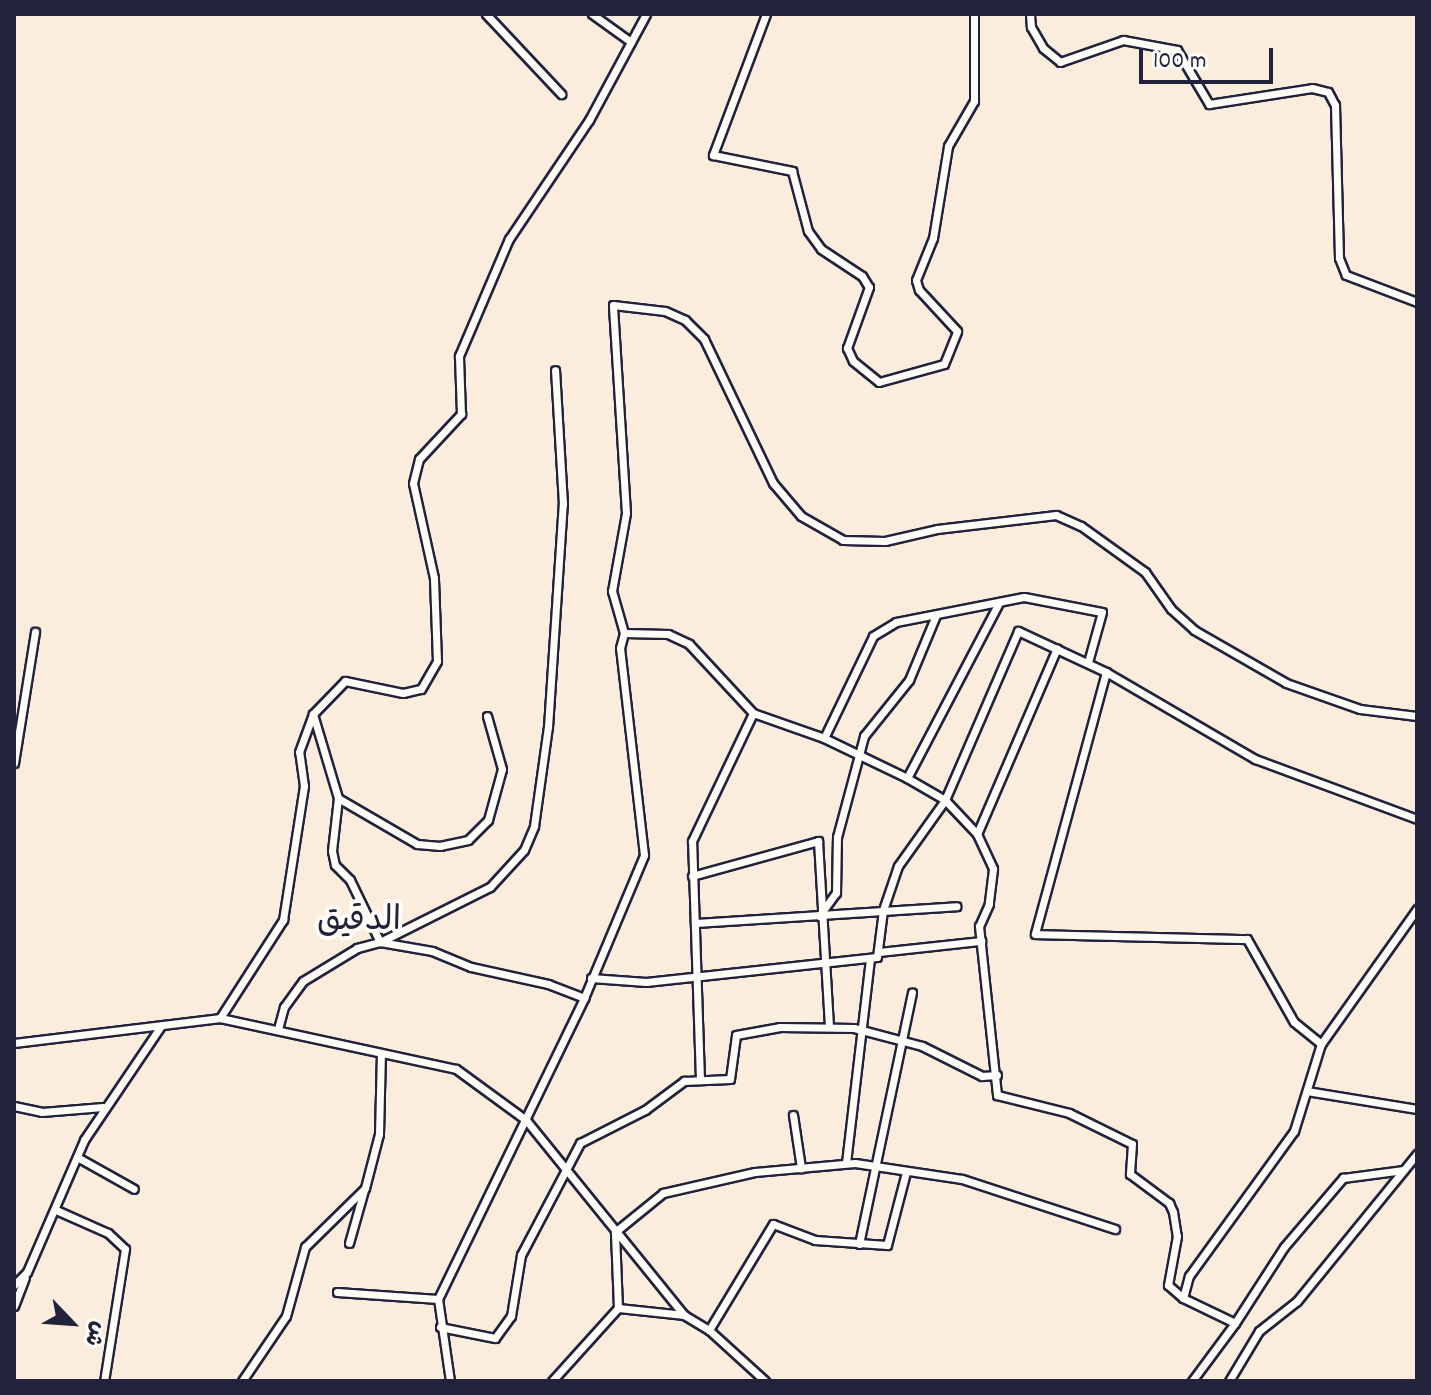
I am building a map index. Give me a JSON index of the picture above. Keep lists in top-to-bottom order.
{
  "districts": ["الدقيق"],
  "scale_bar": "100 m",
  "north": "bottom right"
}
